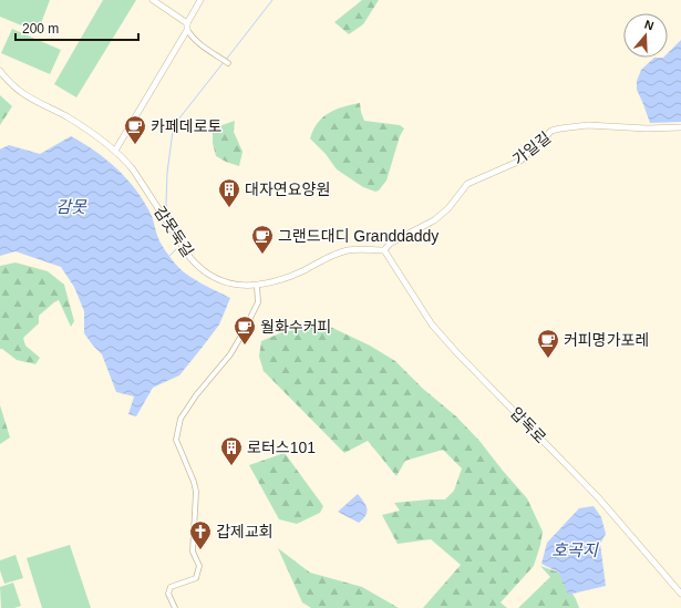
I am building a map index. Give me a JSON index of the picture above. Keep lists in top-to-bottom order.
{
  "streets": {
    "street": ["가일길", "감못둑길", "압독로"]
  },
  "crossings": [
    ["가일길", "감못둑길"],
    ["가일길", "압독로"],
    ["감못둑길", "압독로"]
  ],
  "water": ["감못", "호곡지"],
  "places": {
    "cafe": [
      "카페데로토",
      "그랜드대디 Granddaddy",
      "월화수커피",
      "커피명가포레"
    ],
    "building": ["대자연요양원", "로터스101"],
    "church": ["갑제교회"]
  },
  "scale_bar": "200 m",
  "north": "top"
}
